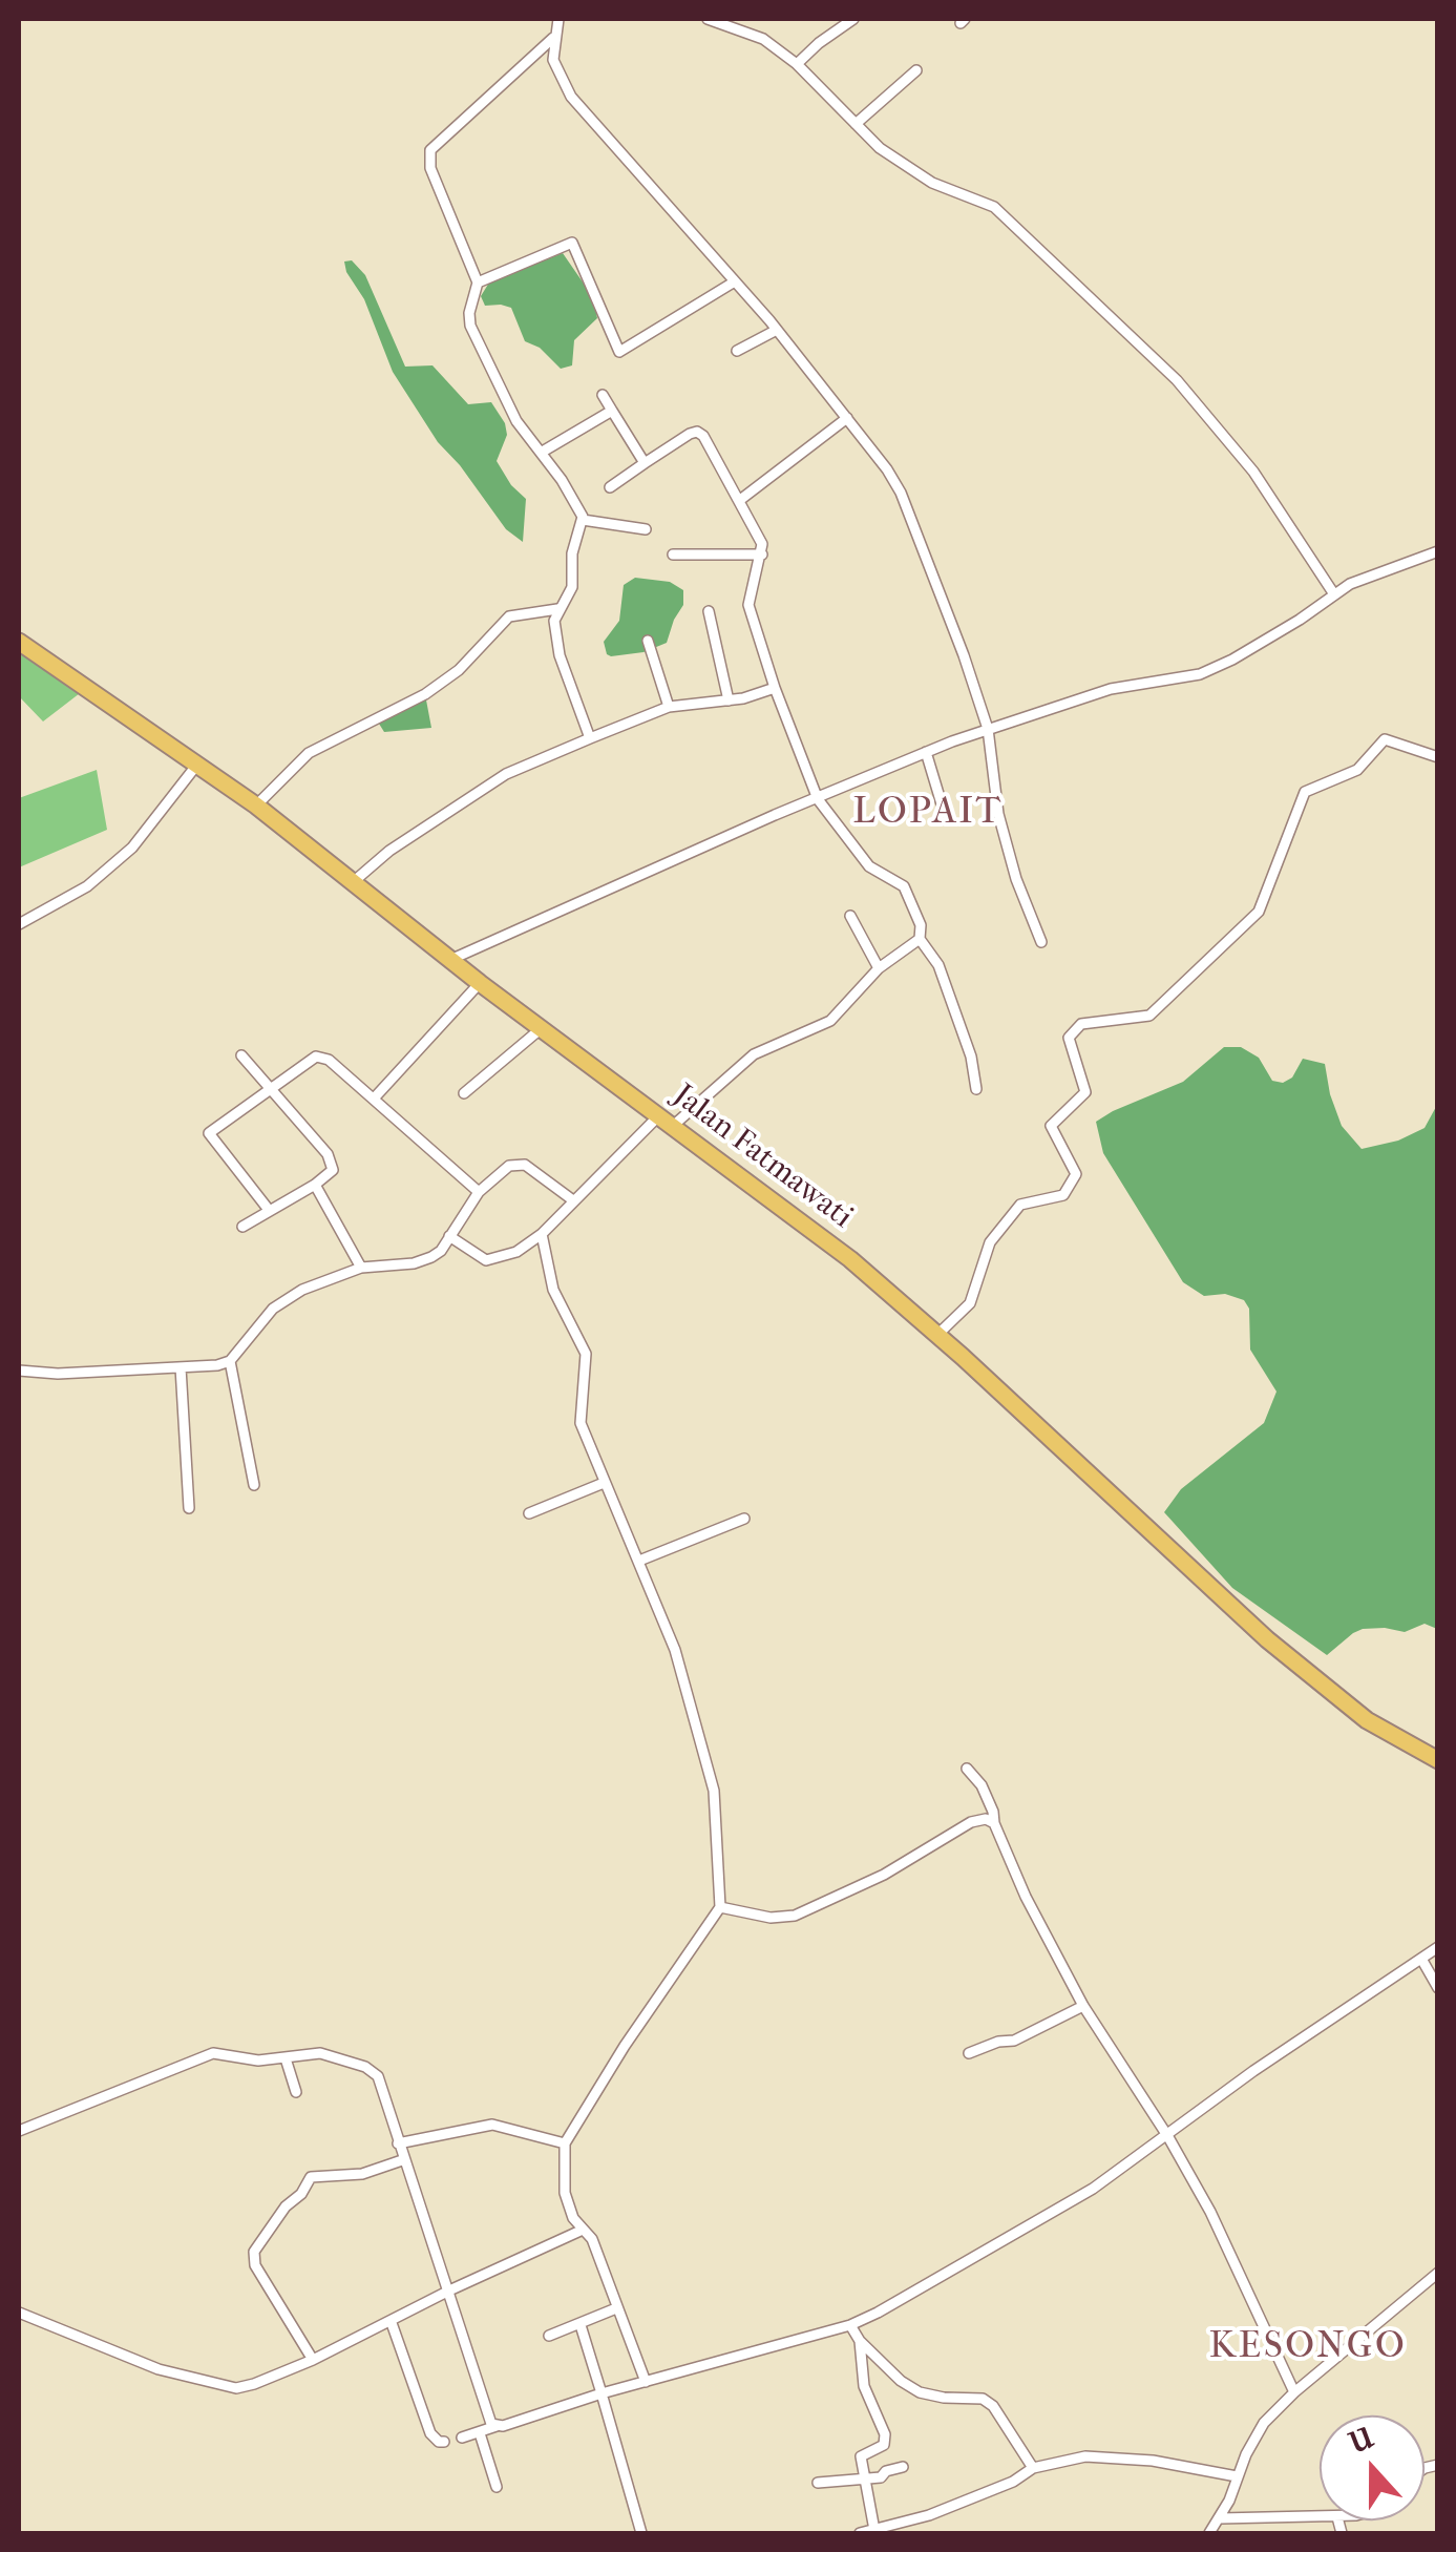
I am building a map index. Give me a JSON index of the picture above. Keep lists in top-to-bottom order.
{
  "streets": {
    "highway": ["Jalan Fatmawati"]
  },
  "districts": ["LOPAIT", "KESONGO"],
  "north": "top"
}
